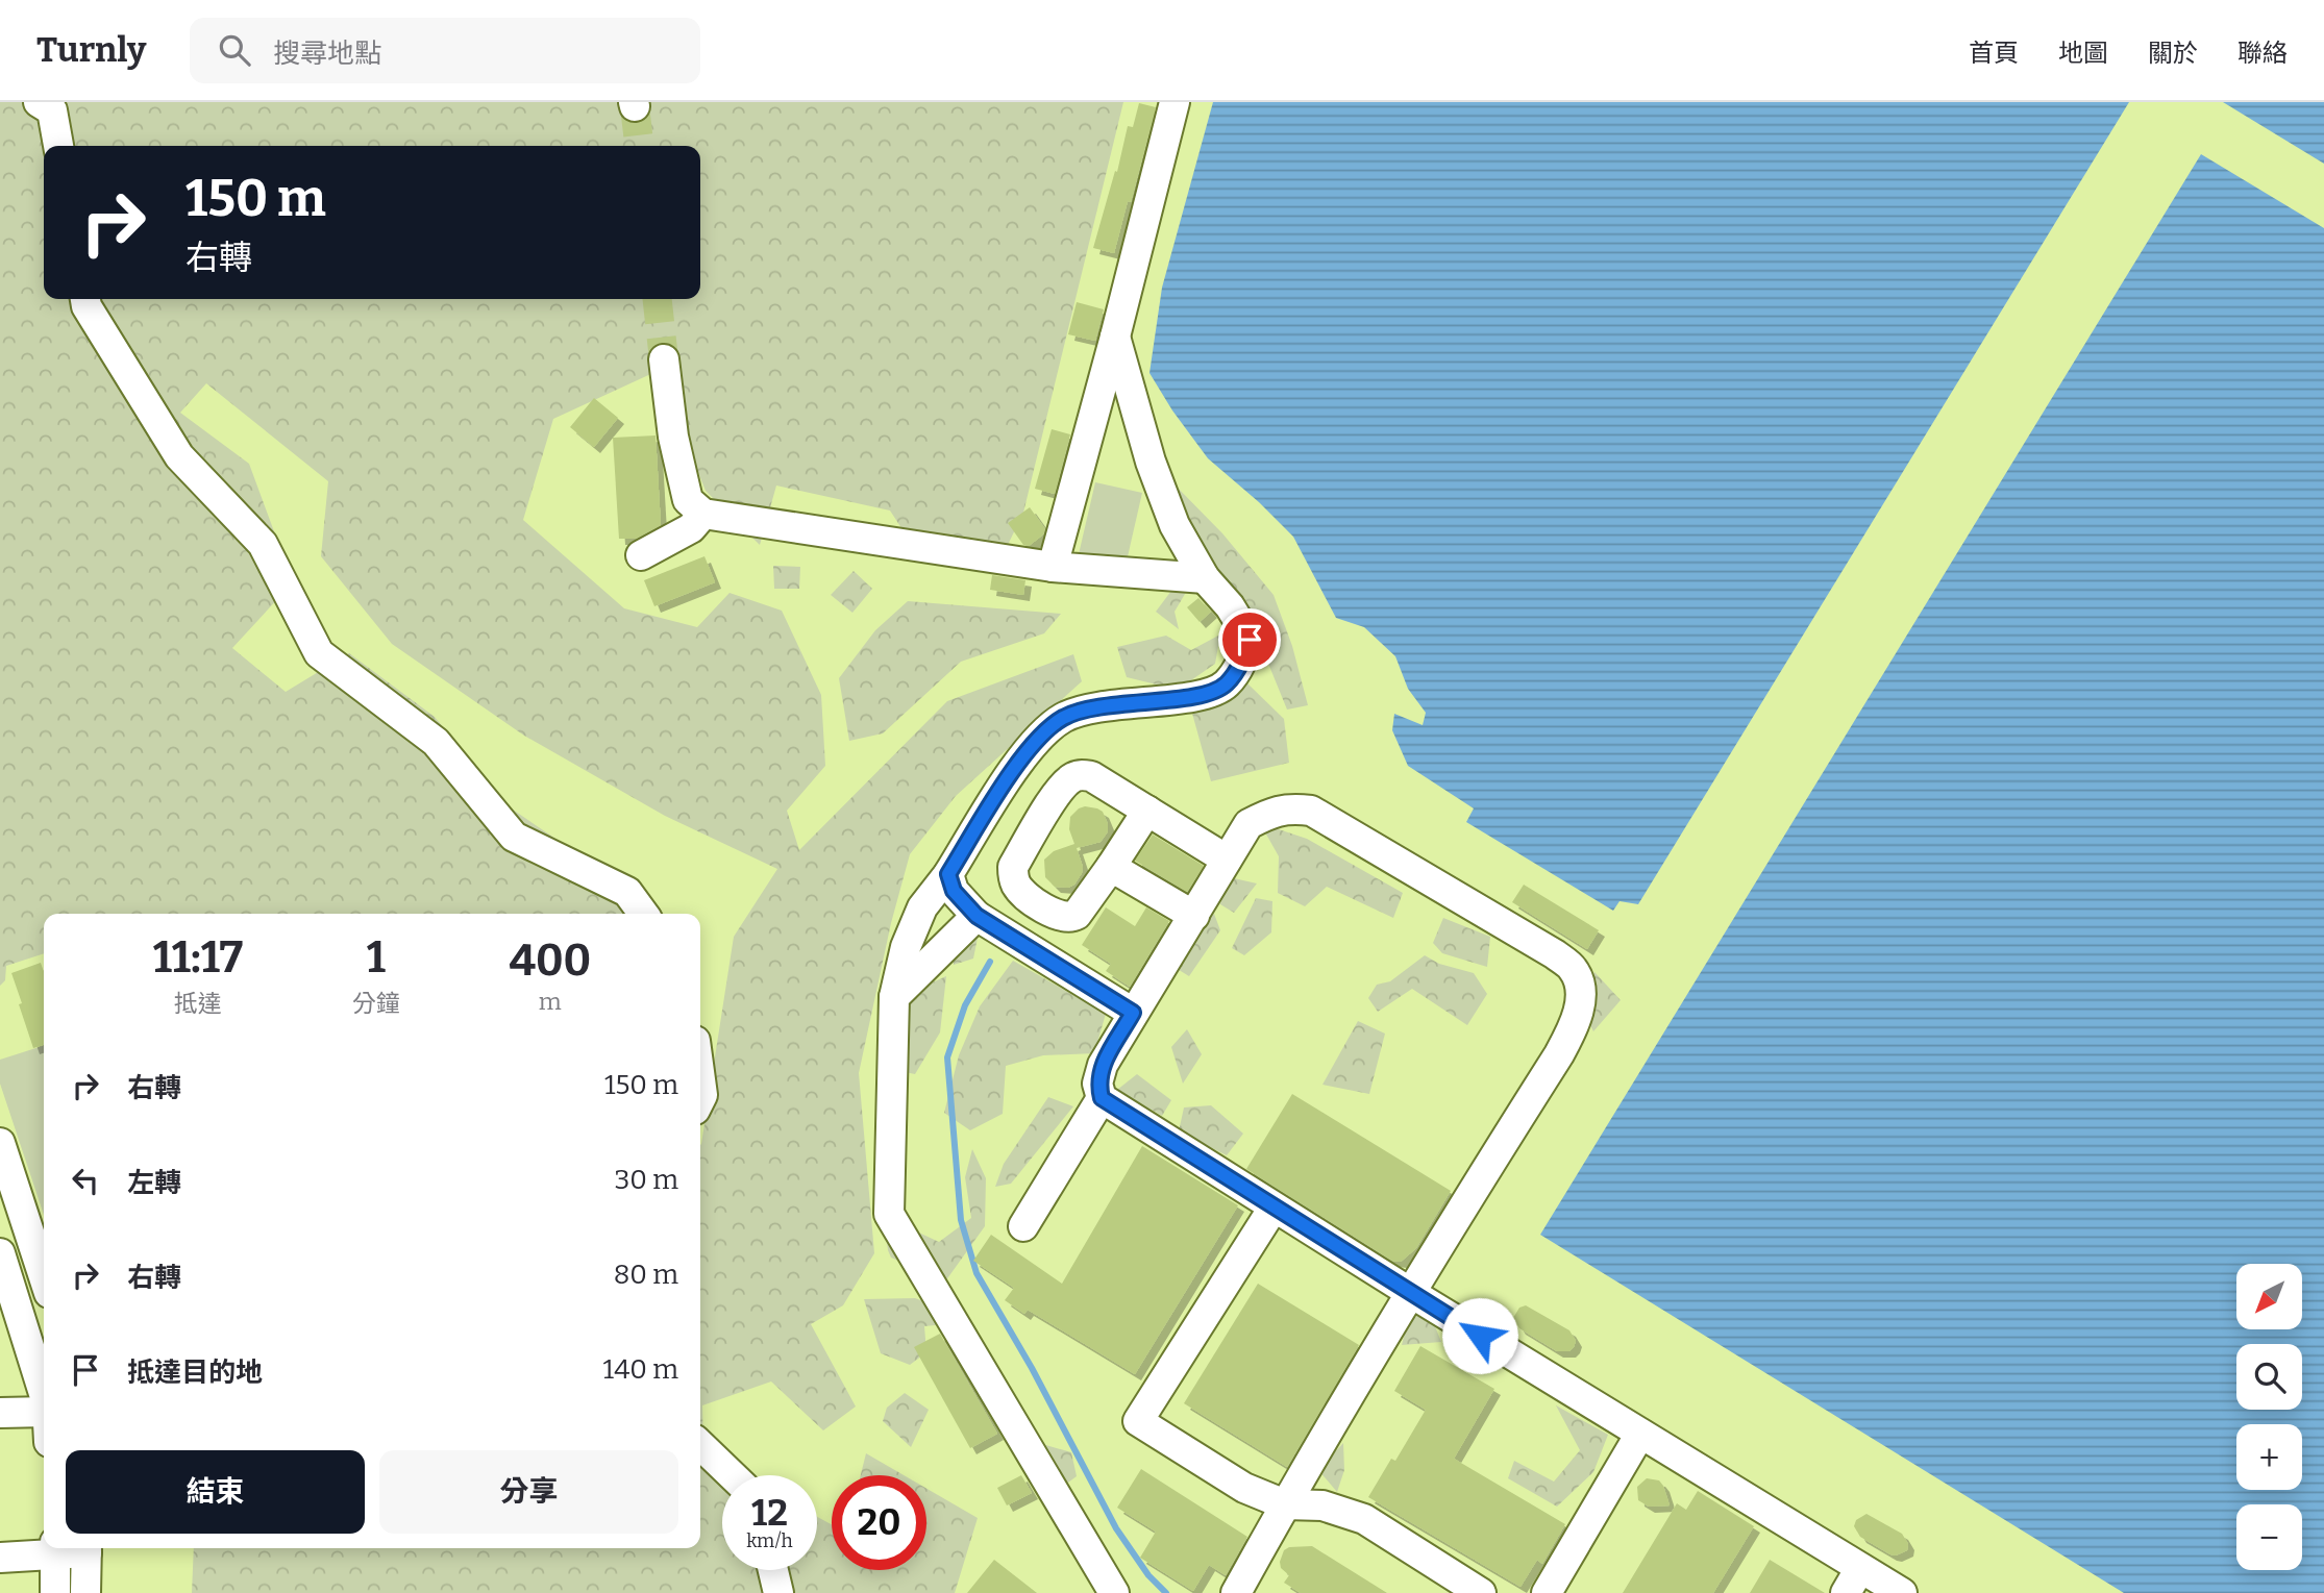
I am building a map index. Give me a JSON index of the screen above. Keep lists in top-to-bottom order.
{
  "north": "bottom left",
  "page": {
    "header": "Turnly",
    "search": "搜尋地點",
    "nav": [
      "首頁",
      "地圖",
      "關於",
      "聯絡"
    ],
    "turn": ["150 m", "右轉"],
    "eta": [
      "11:17",
      "抵達",
      "1",
      "分鐘",
      "400",
      "m"
    ],
    "list": [
      {
        "name": "右轉",
        "value": "150 m"
      },
      {
        "name": "左轉",
        "value": "30 m"
      },
      {
        "name": "右轉",
        "value": "80 m"
      },
      {
        "name": "抵達目的地",
        "value": "140 m"
      }
    ],
    "map_buttons": ["+", "−"],
    "buttons": ["結束", "分享"],
    "speed": "12 km/h",
    "limit": "20"
  }
}
